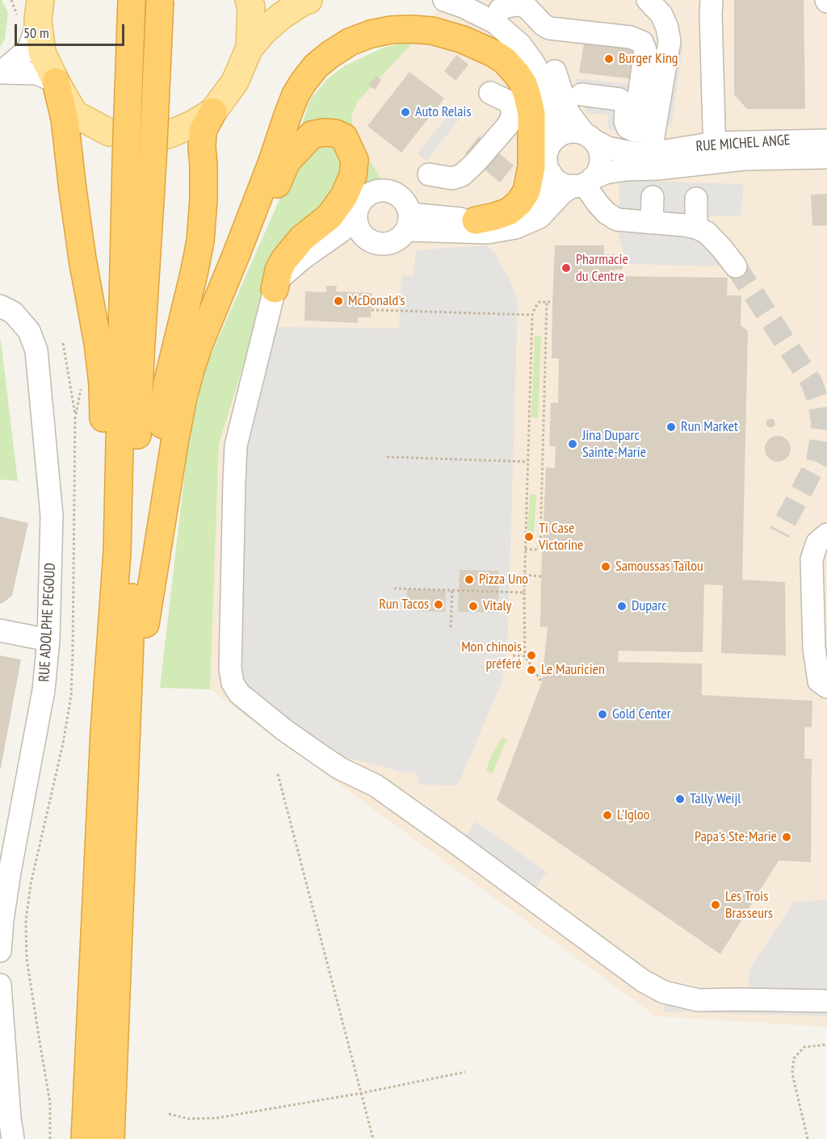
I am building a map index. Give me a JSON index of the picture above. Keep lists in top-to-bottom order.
{
  "streets": {
    "street": ["RUE MICHEL ANGE", "RUE ADOLPHE PEGOUD"]
  },
  "places": [
    "Burger King",
    "Auto Relais",
    "Pharmacie du Centre",
    "McDonald's",
    "Run Market",
    "Jina Duparc Sainte-Marie",
    "Ti Case Victorine",
    "Samoussas Taïlou",
    "Pizza Uno",
    "Run Tacos",
    "Vitaly",
    "Duparc",
    "Mon chinois préféré",
    "Le Mauricien",
    "Gold Center",
    "Tally Weijl",
    "L'Igloo",
    "Papa's Ste-Marie",
    "Les Trois Brasseurs"
  ],
  "scale_bar": "50 m"
}
